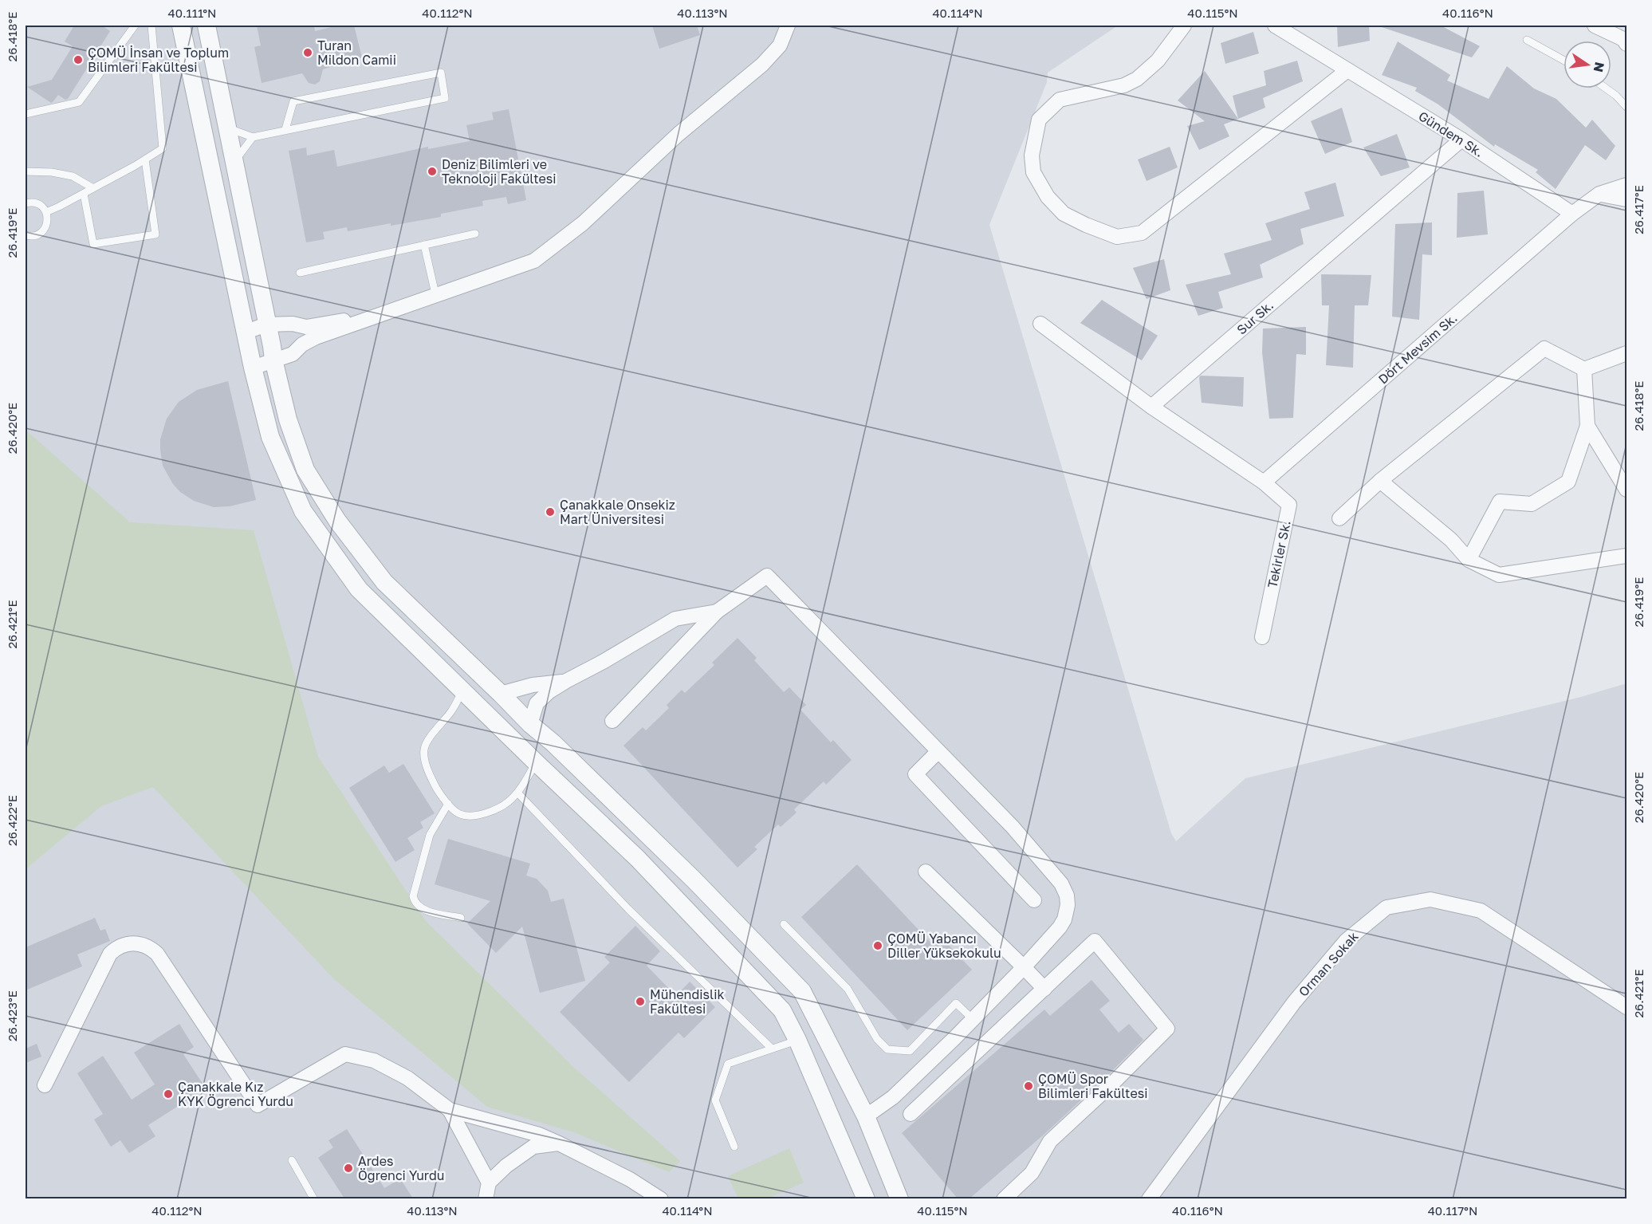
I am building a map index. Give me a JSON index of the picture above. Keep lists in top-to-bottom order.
{
  "streets": {
    "street": [
      "Gündem Sk.",
      "Sur Sk.",
      "Dört Mevsim Sk.",
      "Tekirler Sk.",
      "Orman Sokak"
    ]
  },
  "crossings": [
    ["Gündem Sk.", "Sur Sk."],
    ["Gündem Sk.", "Dört Mevsim Sk."],
    ["Dört Mevsim Sk.", "Tekirler Sk."]
  ],
  "places": [
    "Turan Mildon Camii",
    "ÇOMÜ İnsan ve Toplum Bilimleri Fakültesi",
    "Deniz Bilimleri ve Teknoloji Fakültesi",
    "Çanakkale Onsekiz Mart Üniversitesi",
    "ÇOMÜ Yabancı Diller Yüksekokulu",
    "Mühendislik Fakültesi",
    "ÇOMÜ Spor Bilimleri Fakültesi",
    "Çanakkale Kız KYK Öğrenci Yurdu",
    "Ardes Öğrenci Yurdu"
  ],
  "north": "right",
  "coordinates": [
    "40.111°N",
    "40.112°N",
    "40.113°N",
    "40.114°N",
    "40.115°N",
    "40.116°N",
    "26.418°E",
    "26.417°E",
    "26.419°E",
    "26.420°E",
    "26.421°E",
    "26.422°E",
    "26.423°E",
    "40.117°N"
  ]
}
